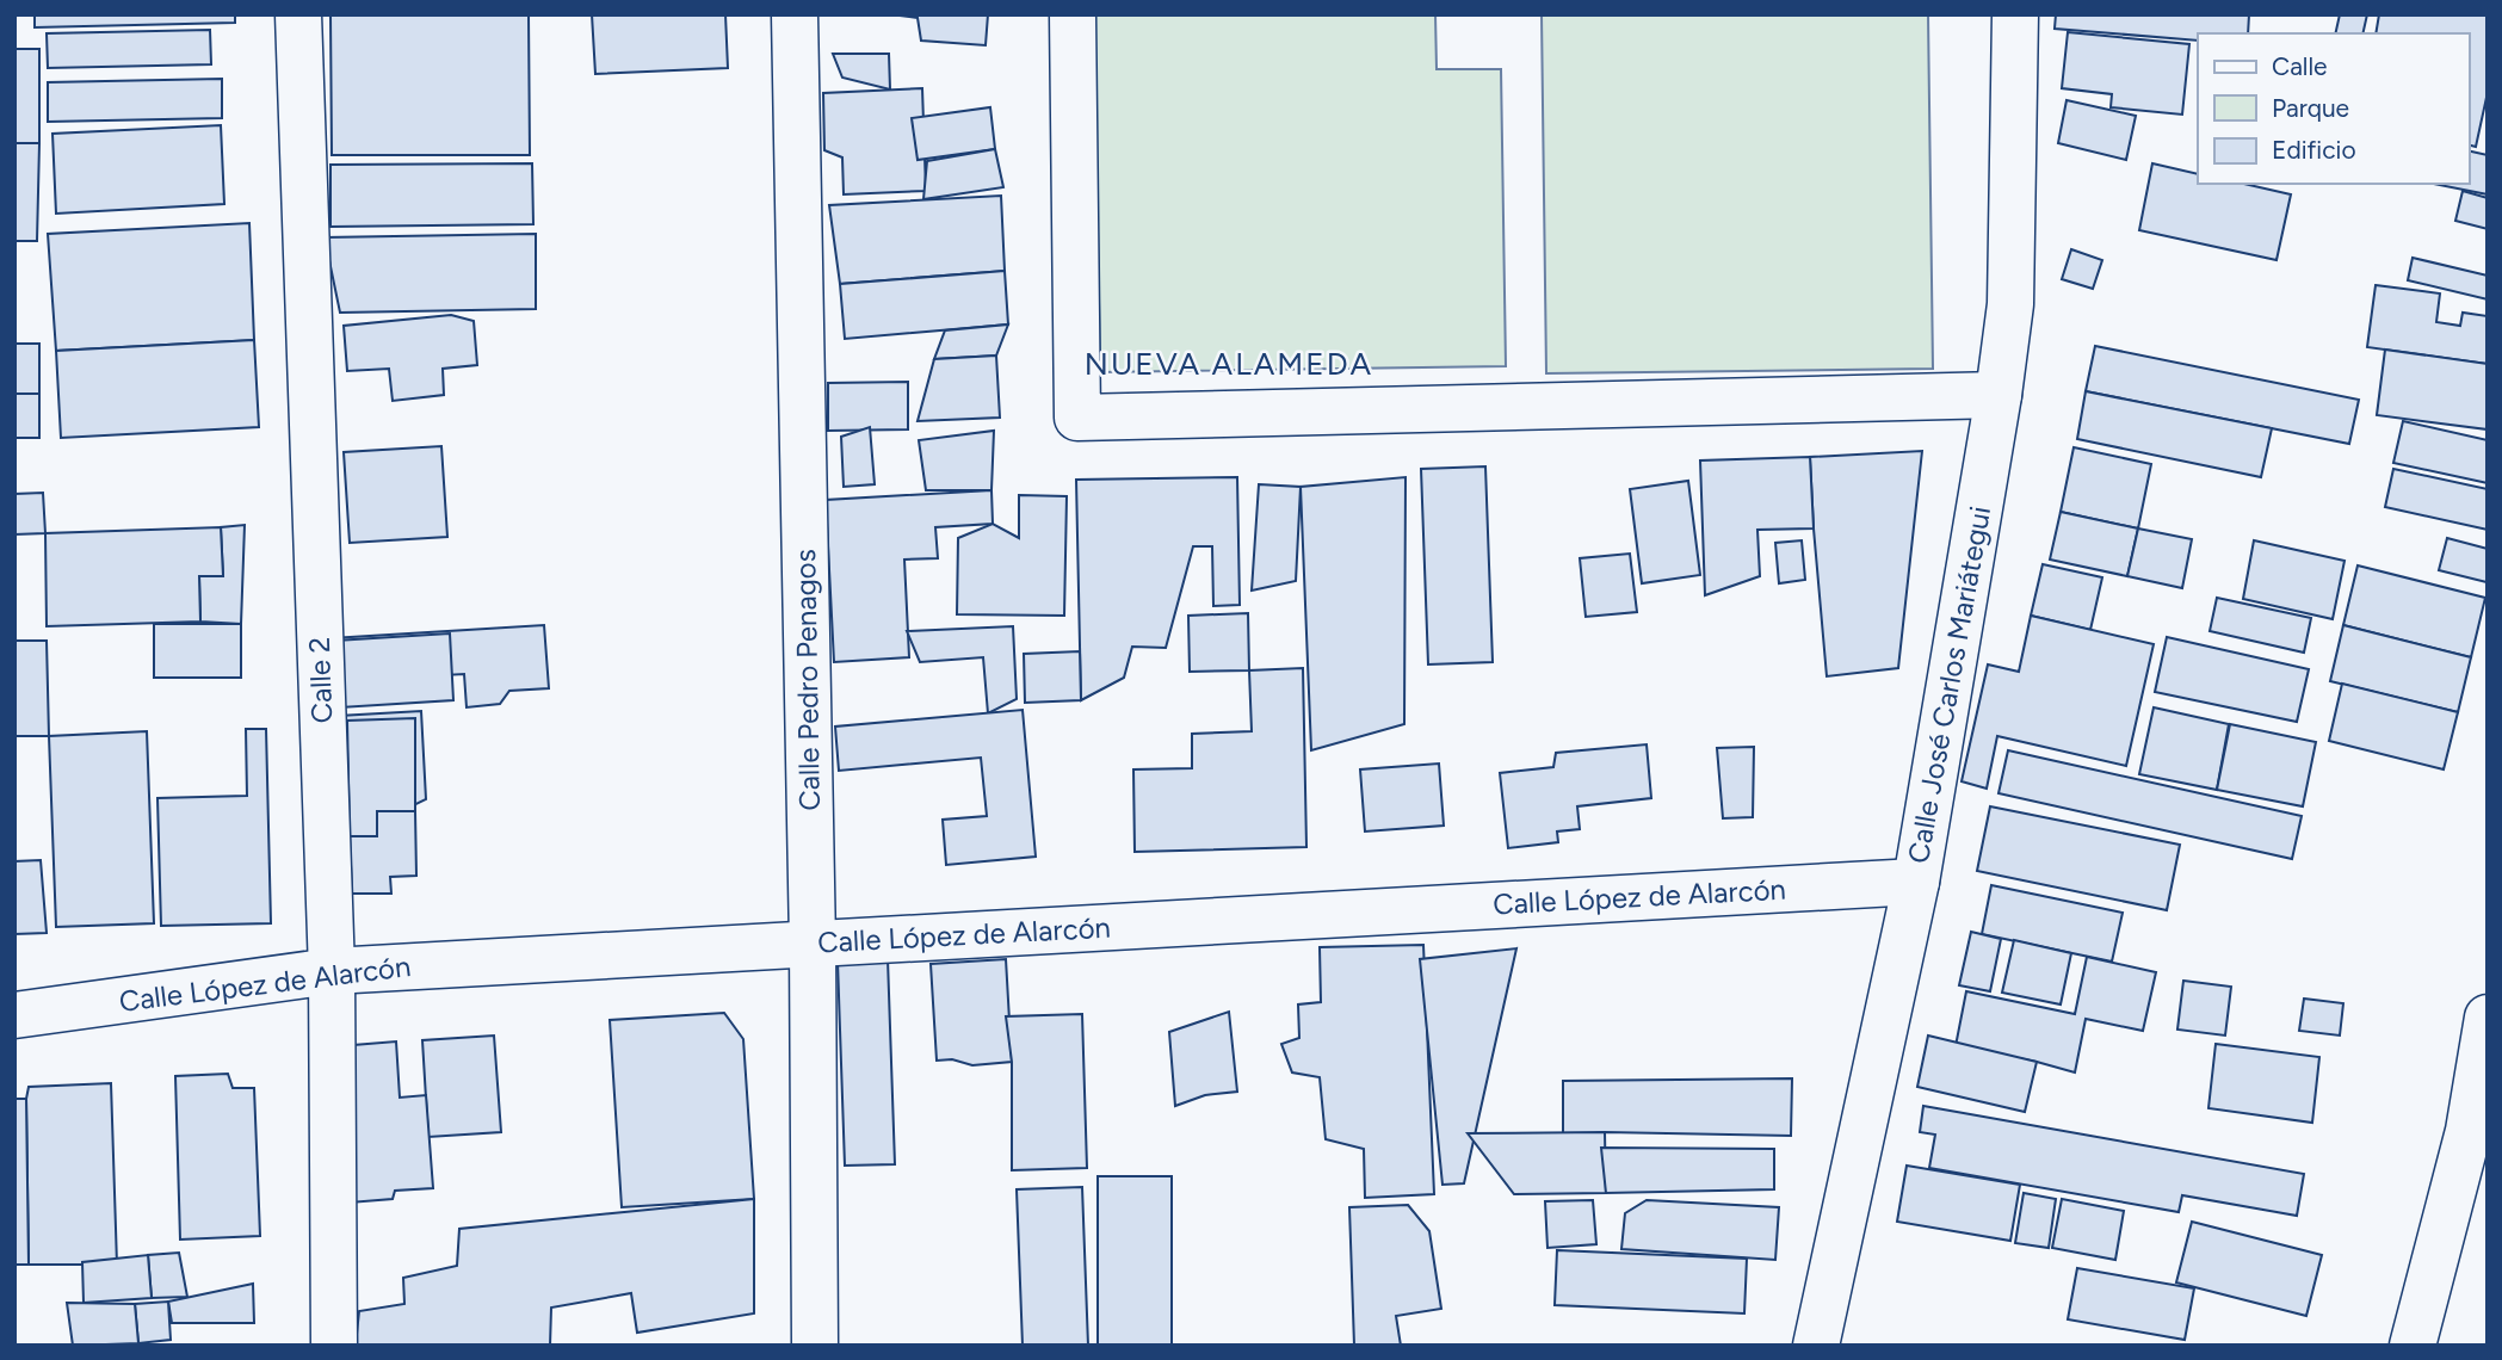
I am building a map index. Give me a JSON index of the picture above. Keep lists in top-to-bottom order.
{
  "streets": {
    "street": [
      "Calle 2",
      "Calle Pedro Penagos",
      "Calle José Carlos Mariátegui",
      "Calle López de Alarcón"
    ]
  },
  "crossings": [
    ["Calle 2", "Calle López de Alarcón"],
    ["Calle Pedro Penagos", "Calle López de Alarcón"],
    ["Calle José Carlos Mariátegui", "Calle López de Alarcón"]
  ],
  "districts": ["NUEVA ALAMEDA"],
  "legend": ["Calle", "Parque", "Edificio"]
}
